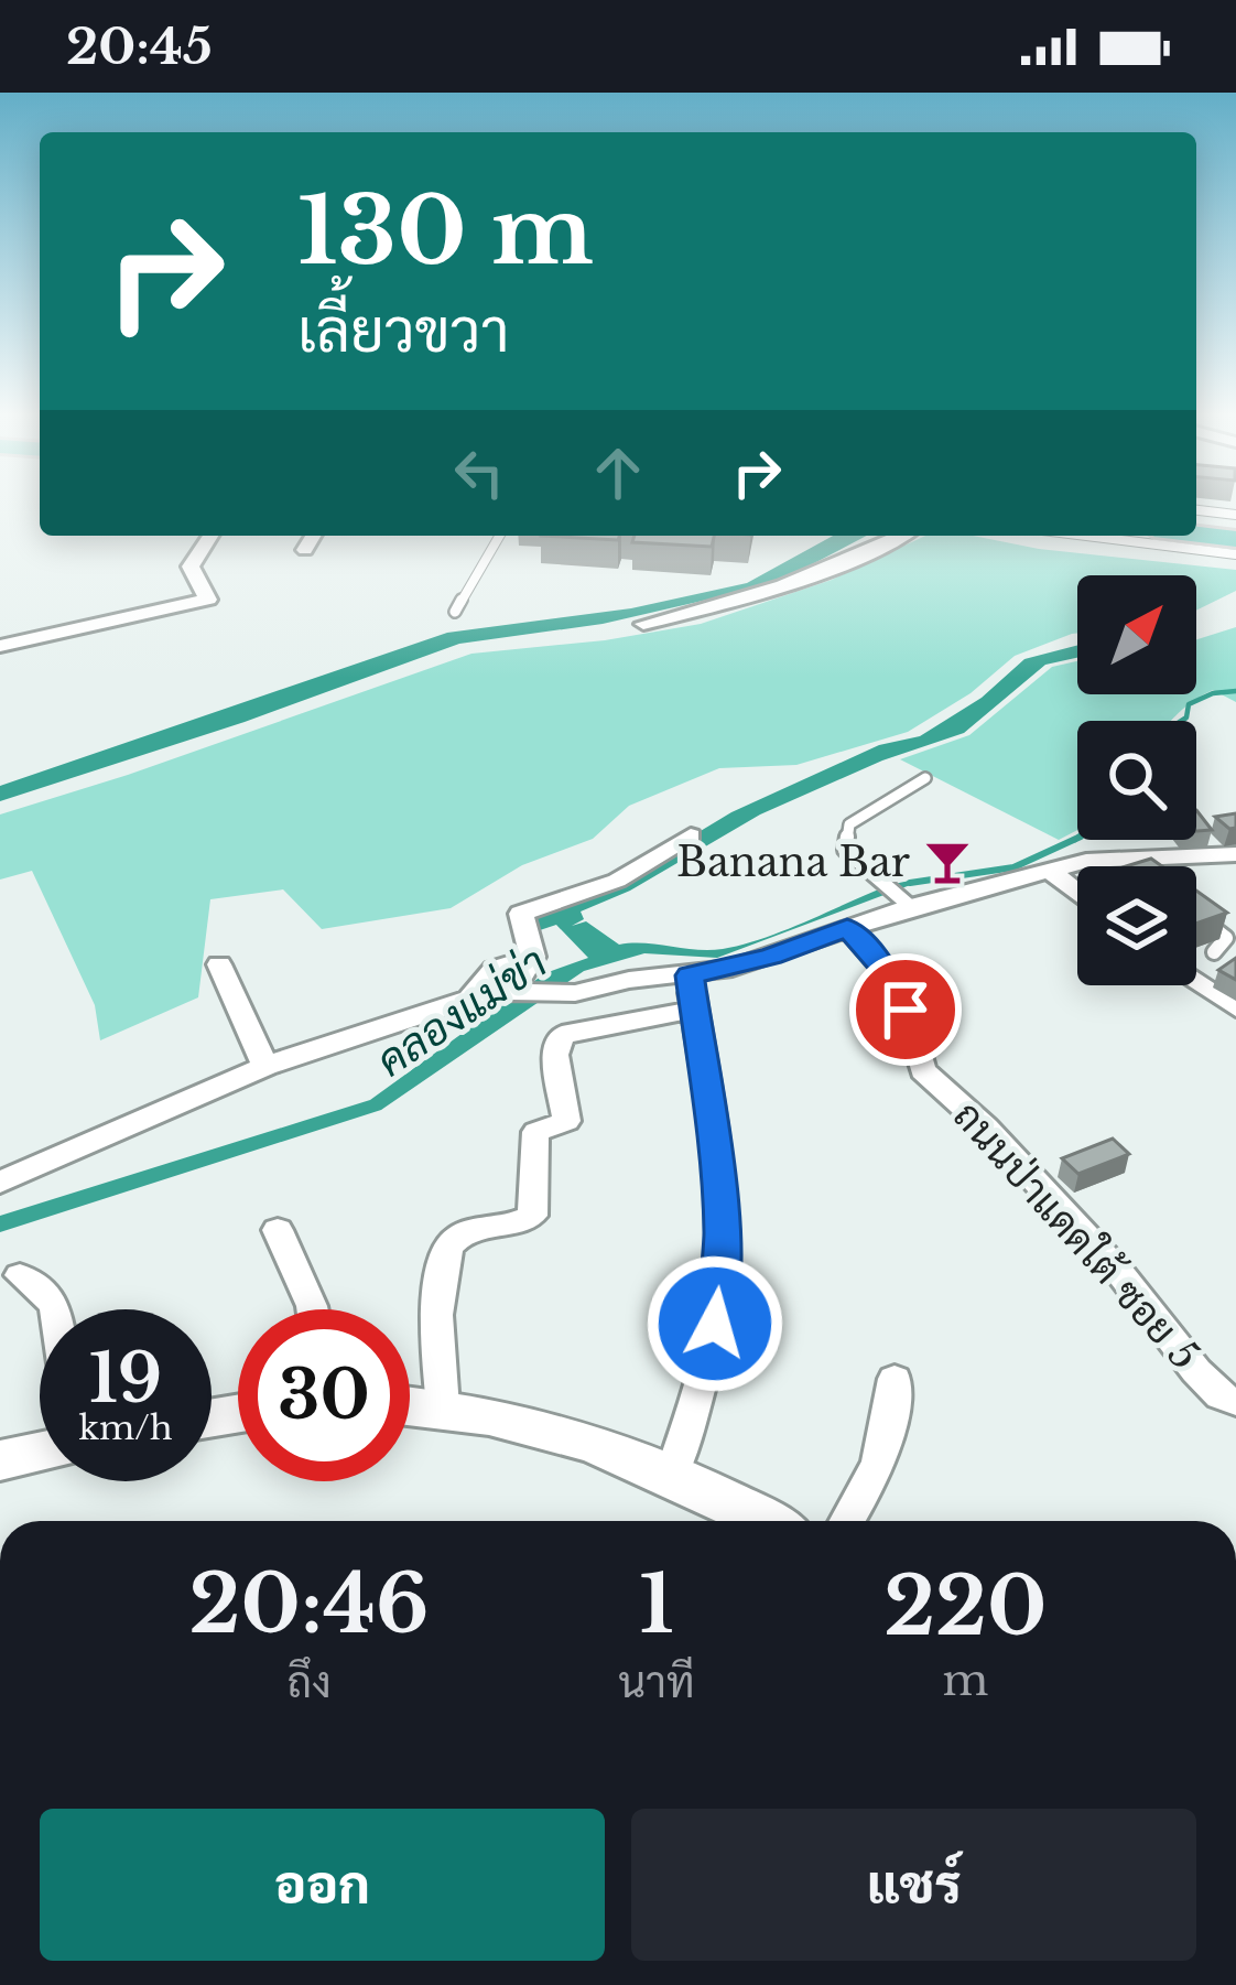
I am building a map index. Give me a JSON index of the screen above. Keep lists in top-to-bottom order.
{
  "streets": {
    "street": ["ถนนป่าแดดใต้ ซอย 5"]
  },
  "water": ["คลองแม่ข่า"],
  "places": {
    "bar": ["Banana Bar"]
  },
  "north": "top right",
  "page": {
    "status": "20:45",
    "turn": ["130 m", "เลี้ยวขวา"],
    "speed": "19 km/h",
    "limit": "30",
    "eta": [
      "20:46",
      "ถึง",
      "1",
      "นาที",
      "220",
      "m"
    ],
    "buttons": ["ออก", "แชร์"]
  }
}
